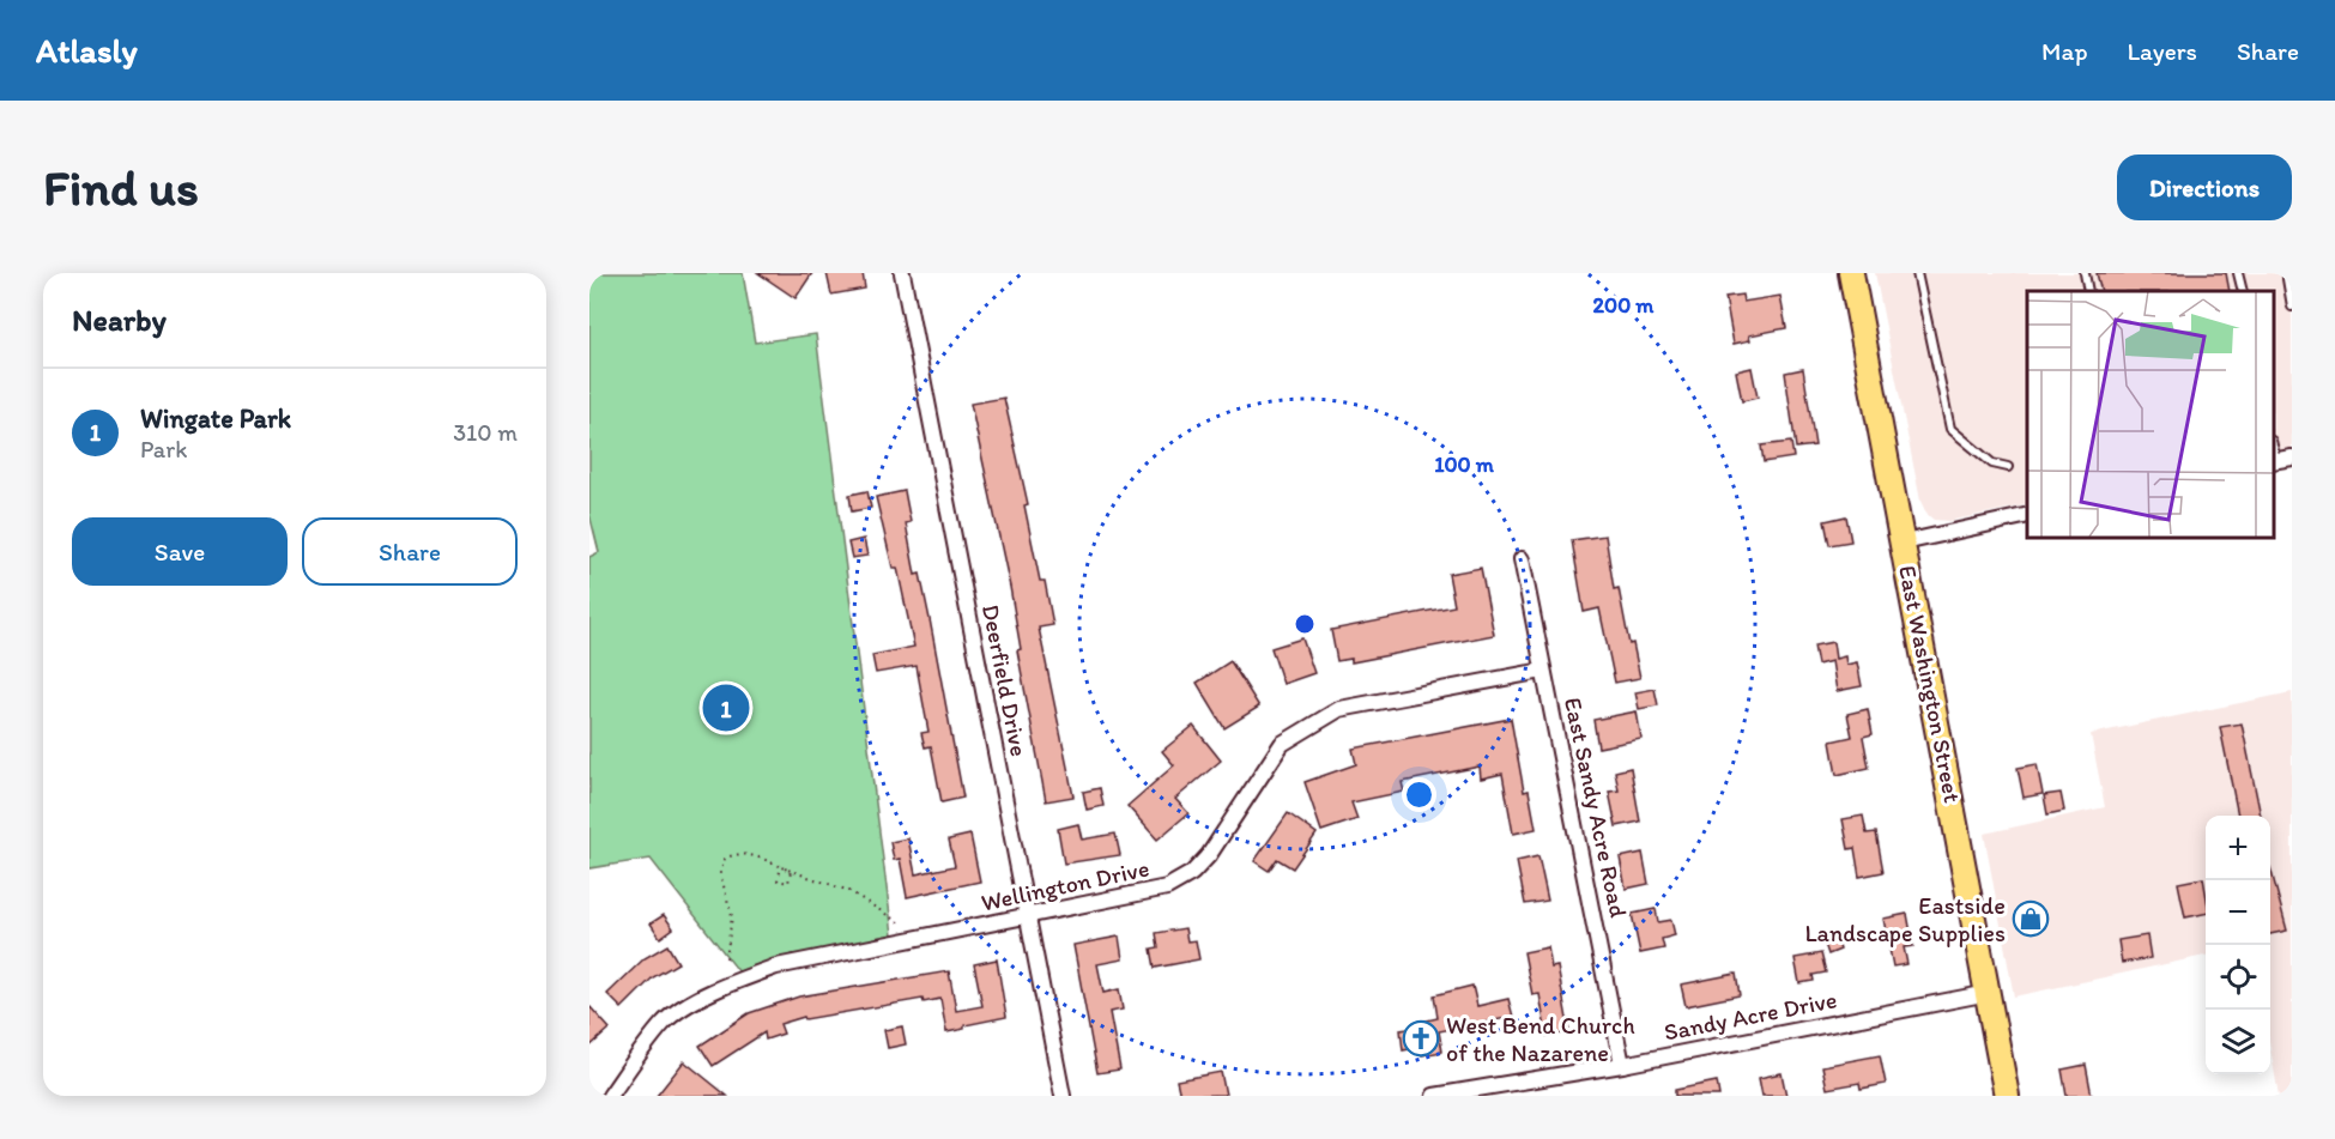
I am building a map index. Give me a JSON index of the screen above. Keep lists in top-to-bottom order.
{
  "streets": {
    "main road": ["East Washington Street"],
    "street": [
      "Deerfield Drive",
      "East Sandy Acre Road",
      "Wellington Drive",
      "Sandy Acre Drive"
    ]
  },
  "crossings": [
    ["Deerfield Drive", "Wellington Drive"],
    ["East Washington Street", "Sandy Acre Drive"],
    ["East Sandy Acre Road", "Wellington Drive"],
    ["East Sandy Acre Road", "Sandy Acre Drive"]
  ],
  "places": {
    "shop": ["Eastside Landscape Supplies"],
    "church": ["West Bend Church of the Nazarene"]
  },
  "page": {
    "header": "Atlasly",
    "nav": ["Map", "Layers", "Share"],
    "buttons": [
      "Directions",
      ["Save", "Share"]
    ],
    "title": "Find us",
    "heading": "Nearby",
    "list": [
      {
        "mark": "1",
        "name": "Wingate Park",
        "note": "Park",
        "value": "310 m"
      }
    ],
    "pins": "1",
    "map_buttons": ["+", "−"]
  },
  "rings": ["200 m", "100 m"]
}
